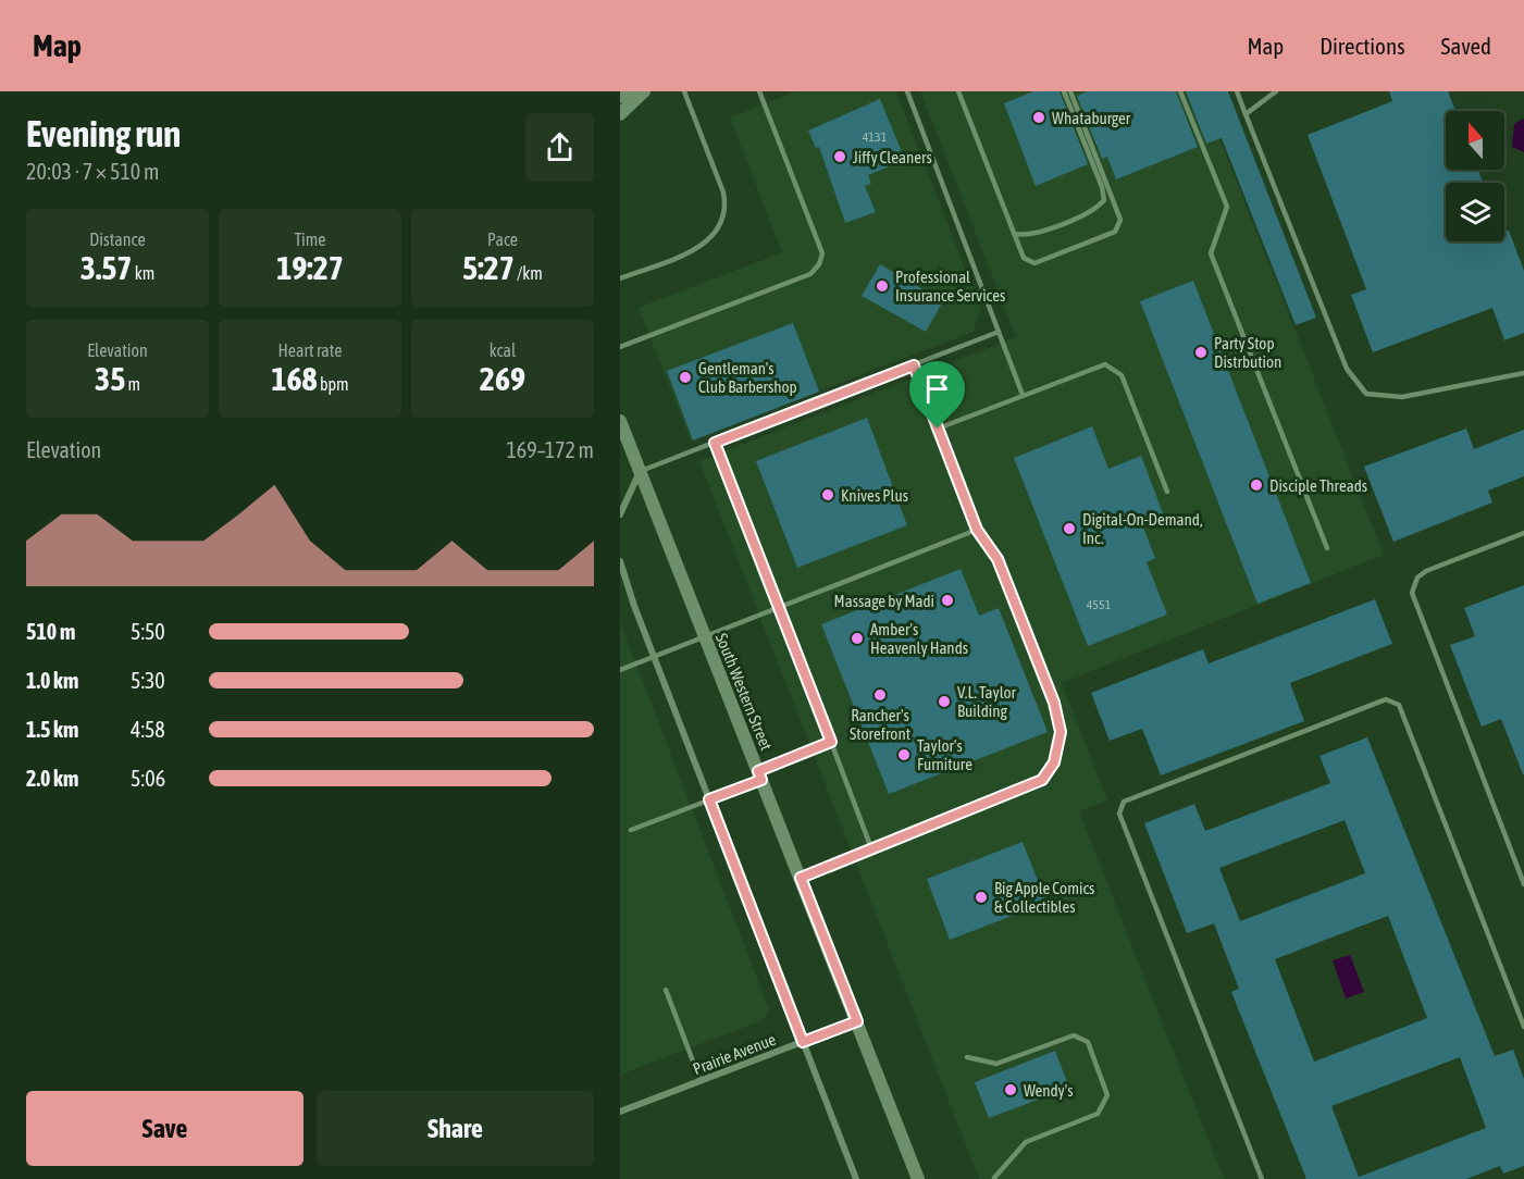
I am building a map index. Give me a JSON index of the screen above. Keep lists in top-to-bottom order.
{
  "streets": {
    "main road": ["South Western Street"],
    "street": ["Prairie Avenue"]
  },
  "crossings": [
    ["South Western Street", "Prairie Avenue"]
  ],
  "places": [
    "Whataburger",
    "Jiffy Cleaners",
    "Professional Insurance Services",
    "Party Stop Distrbution",
    "Gentleman's Club Barbershop",
    "Disciple Threads",
    "Knives Plus",
    "Digital-On-Demand, Inc.",
    "Massage by Madi",
    "Amber's Heavenly Hands",
    "Rancher's Storefront",
    "V.L. Taylor Building",
    "Taylor's Furniture",
    "Big Apple Comics & Collectibles",
    "Wendy's"
  ],
  "house_numbers": ["4131", "4551"],
  "north": "top",
  "page": {
    "header": "Map",
    "nav": ["Map", "Directions", "Saved"],
    "heading": ["Evening run", "20:03 · 7 × 510 m"],
    "stats": [
      ["Distance", "3.57 km"],
      ["Time", "19:27"],
      ["Pace", "5:27 /km"],
      ["Elevation", "35 m"],
      ["Heart rate", "168 bpm"],
      ["kcal", "269"]
    ],
    "chart": ["Elevation", "169–172 m"],
    "list": [
      {
        "name": "510 m",
        "note": "5:50"
      },
      {
        "name": "1.0 km",
        "note": "5:30"
      },
      {
        "name": "1.5 km",
        "note": "4:58"
      },
      {
        "name": "2.0 km",
        "note": "5:06"
      }
    ],
    "buttons": ["Save", "Share"]
  }
}
